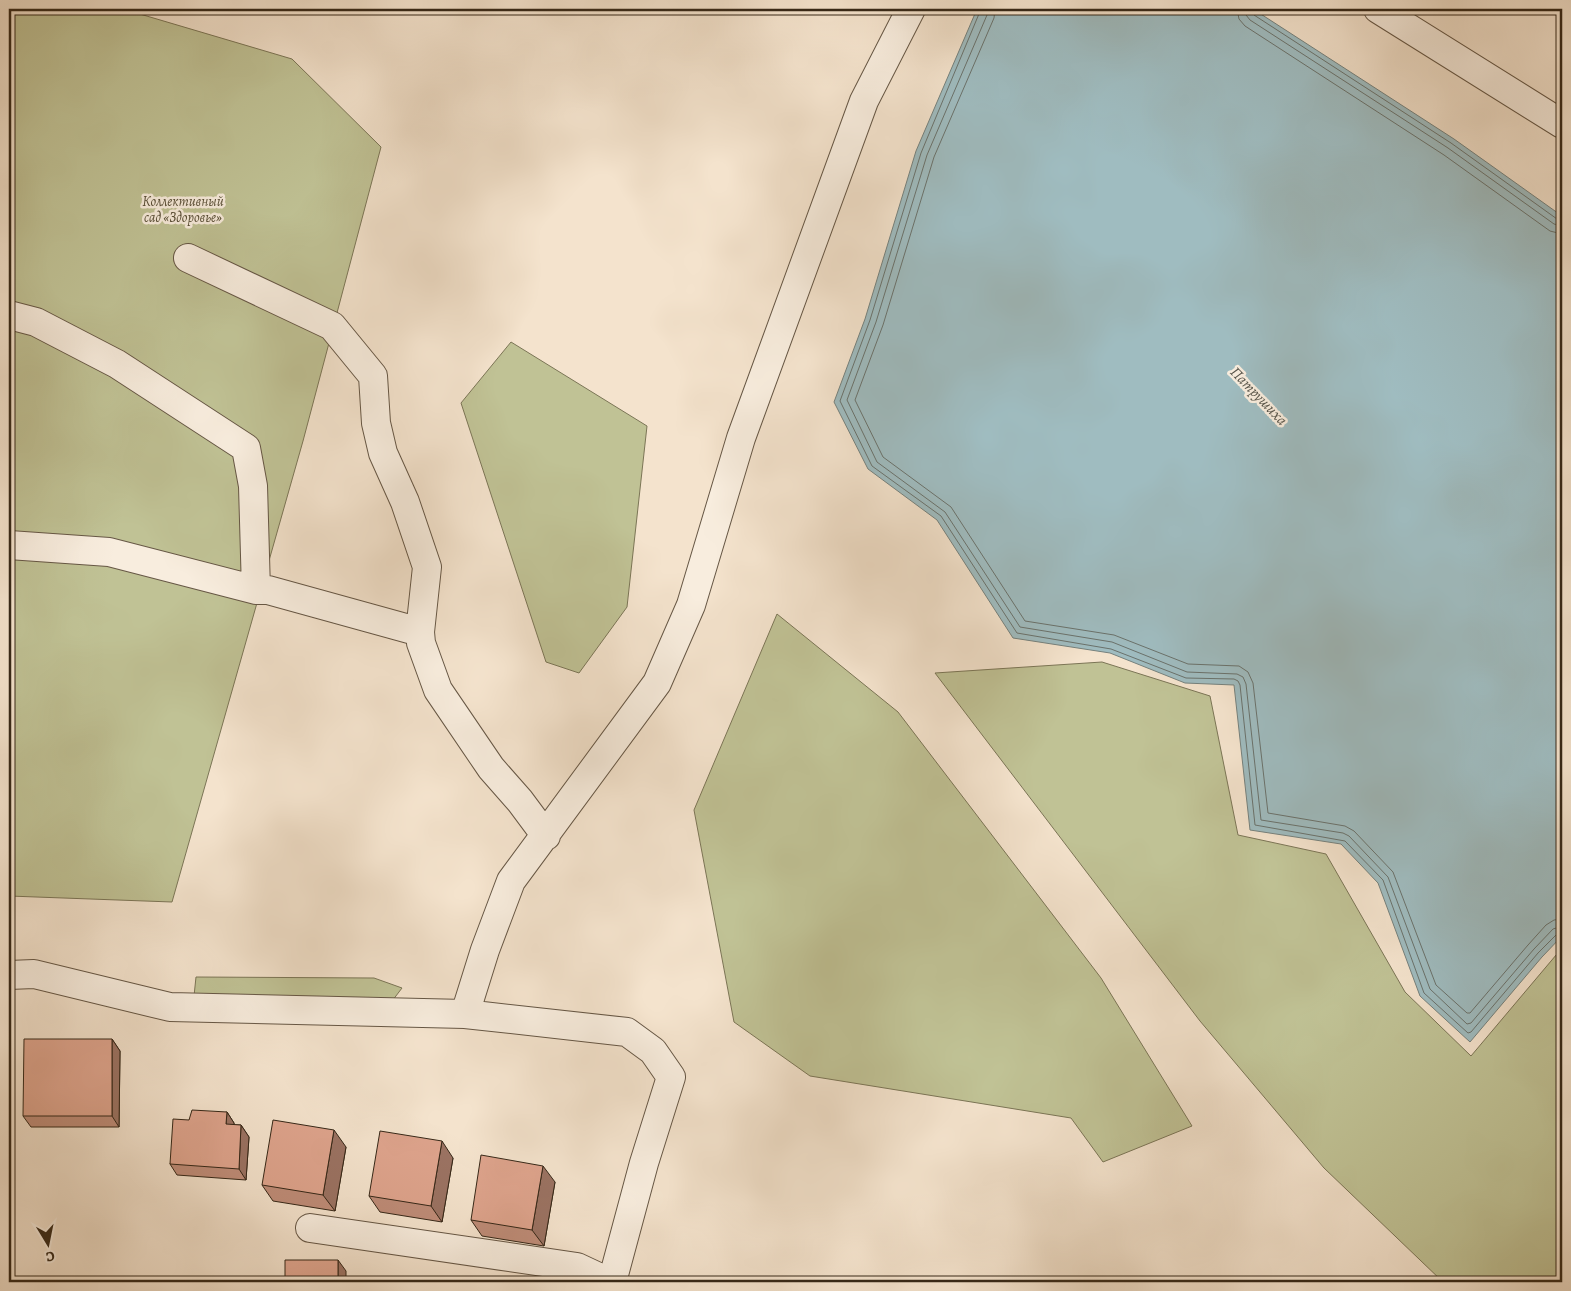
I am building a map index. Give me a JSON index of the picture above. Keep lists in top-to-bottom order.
{
  "water": ["Патрушиха"],
  "parks": ["Коллективный сад «Здоровье»"],
  "north": "bottom"
}
